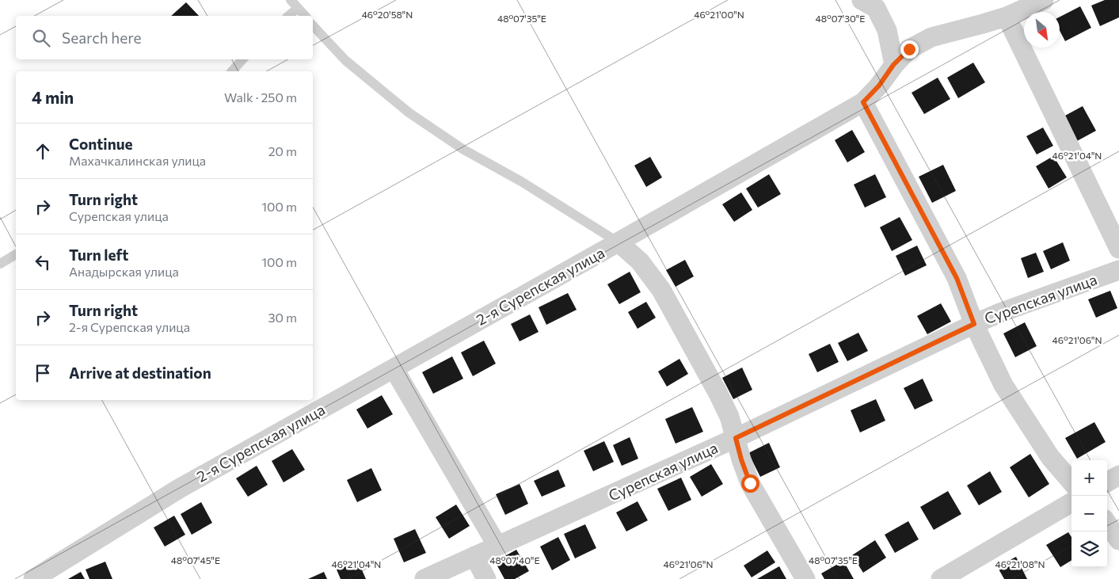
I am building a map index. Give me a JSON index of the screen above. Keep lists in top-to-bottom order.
{
  "streets": {
    "street": ["2-я Сурепская улица", "Сурепская улица"]
  },
  "north": "bottom right",
  "page": {
    "search": "Search here",
    "heading": ["4 min", "Walk · 250 m"],
    "list": [
      ["Continue", "Махачкалинская улица", "20 m"],
      ["Turn right", "Сурепская улица", "100 m"],
      ["Turn left", "Анадырская улица", "100 m"],
      ["Turn right", "2-я Сурепская улица", "30 m"],
      "Arrive at destination"
    ],
    "map_buttons": ["+", "−"]
  },
  "coordinates": [
    "46°20'58\"N",
    "46°21'00\"N",
    "48°07'35\"E",
    "48°07'30\"E",
    "46°21'04\"N",
    "46°21'06\"N",
    "48°07'45\"E",
    "48°07'40\"E",
    "46°21'08\"N"
  ]
}
